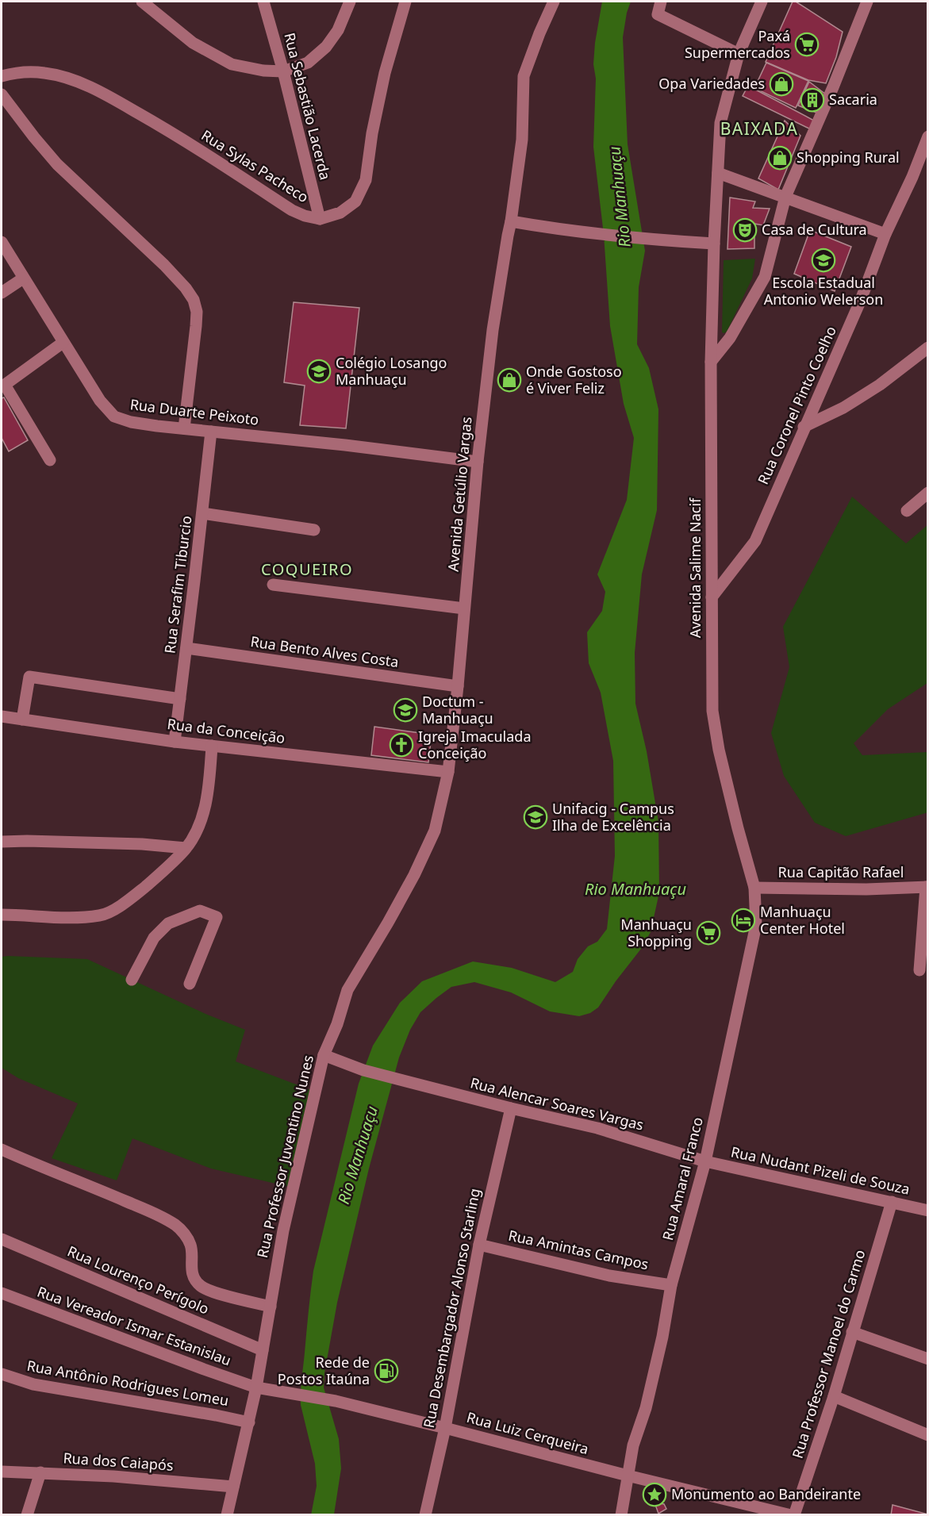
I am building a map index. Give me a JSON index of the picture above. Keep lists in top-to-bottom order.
{
  "streets": {
    "street": [
      "Rua Sebastião Lacerda",
      "Rua Sylas Pacheco",
      "Rua Coronel Pinto Coelho",
      "Rua Duarte Peixoto",
      "Avenida Getúlio Vargas",
      "Avenida Salime Nacif",
      "Rua Serafim Tiburcio",
      "Rua Bento Alves Costa",
      "Rua da Conceição",
      "Rua Capitão Rafael",
      "Rua Alencar Soares Vargas",
      "Rua Professor Juventino Nunes",
      "Rua Nudant Pizeli de Souza",
      "Rua Amaral Franco",
      "Rua Amintas Campos",
      "Rua Lourenço Perígolo",
      "Rua Desembargador Alonso Starling",
      "Rua Vereador Ismar Estanislau",
      "Rua Professor Manoel do Carmo",
      "Rua Antônio Rodrigues Lomeu",
      "Rua Luiz Cerqueira",
      "Rua dos Caiapós"
    ]
  },
  "crossings": [
    ["Rua Sebastião Lacerda", "Rua Sylas Pacheco"],
    ["Rua Coronel Pinto Coelho", "Avenida Salime Nacif"],
    ["Rua Duarte Peixoto", "Avenida Getúlio Vargas"],
    ["Rua Duarte Peixoto", "Rua Serafim Tiburcio"],
    ["Avenida Getúlio Vargas", "Rua Bento Alves Costa"],
    ["Avenida Getúlio Vargas", "Rua da Conceição"],
    ["Avenida Getúlio Vargas", "Rua Professor Juventino Nunes"],
    ["Avenida Salime Nacif", "Rua Capitão Rafael"],
    ["Avenida Salime Nacif", "Rua Amaral Franco"],
    ["Rua Serafim Tiburcio", "Rua Bento Alves Costa"],
    ["Rua Serafim Tiburcio", "Rua da Conceição"],
    ["Rua da Conceição", "Rua Professor Juventino Nunes"],
    ["Rua Capitão Rafael", "Rua Amaral Franco"],
    ["Rua Alencar Soares Vargas", "Rua Professor Juventino Nunes"],
    ["Rua Alencar Soares Vargas", "Rua Nudant Pizeli de Souza"],
    ["Rua Alencar Soares Vargas", "Rua Amaral Franco"],
    ["Rua Alencar Soares Vargas", "Rua Desembargador Alonso Starling"],
    ["Rua Professor Juventino Nunes", "Rua Lourenço Perígolo"],
    ["Rua Professor Juventino Nunes", "Rua Vereador Ismar Estanislau"],
    ["Rua Professor Juventino Nunes", "Rua Antônio Rodrigues Lomeu"],
    ["Rua Professor Juventino Nunes", "Rua Luiz Cerqueira"],
    ["Rua Professor Juventino Nunes", "Rua dos Caiapós"],
    ["Rua Nudant Pizeli de Souza", "Rua Amaral Franco"],
    ["Rua Nudant Pizeli de Souza", "Rua Professor Manoel do Carmo"],
    ["Rua Amaral Franco", "Rua Amintas Campos"],
    ["Rua Amaral Franco", "Rua Luiz Cerqueira"],
    ["Rua Amintas Campos", "Rua Desembargador Alonso Starling"],
    ["Rua Desembargador Alonso Starling", "Rua Luiz Cerqueira"],
    ["Rua Vereador Ismar Estanislau", "Rua Luiz Cerqueira"]
  ],
  "districts": ["BAIXADA", "COQUEIRO"],
  "water": ["Rio Manhuaçu"],
  "places": {
    "supermarket": ["Paxá Supermercados", "Manhuaçu Shopping"],
    "shop": ["Opa Variedades", "Shopping Rural", "Onde Gostoso é Viver Feliz"],
    "building": ["Sacaria"],
    "theatre": ["Casa de Cultura"],
    "school or university": [
      "Escola Estadual Antonio Welerson",
      "Colégio Losango Manhuaçu",
      "Doctum - Manhuaçu",
      "Unifacig - Campus Ilha de Excelência"
    ],
    "church": ["Igreja Imaculada Conceição"],
    "hotel": ["Manhuaçu Center Hotel"],
    "fuel station": ["Rede de Postos Itaúna"],
    "place": ["Monumento ao Bandeirante"]
  }
}
